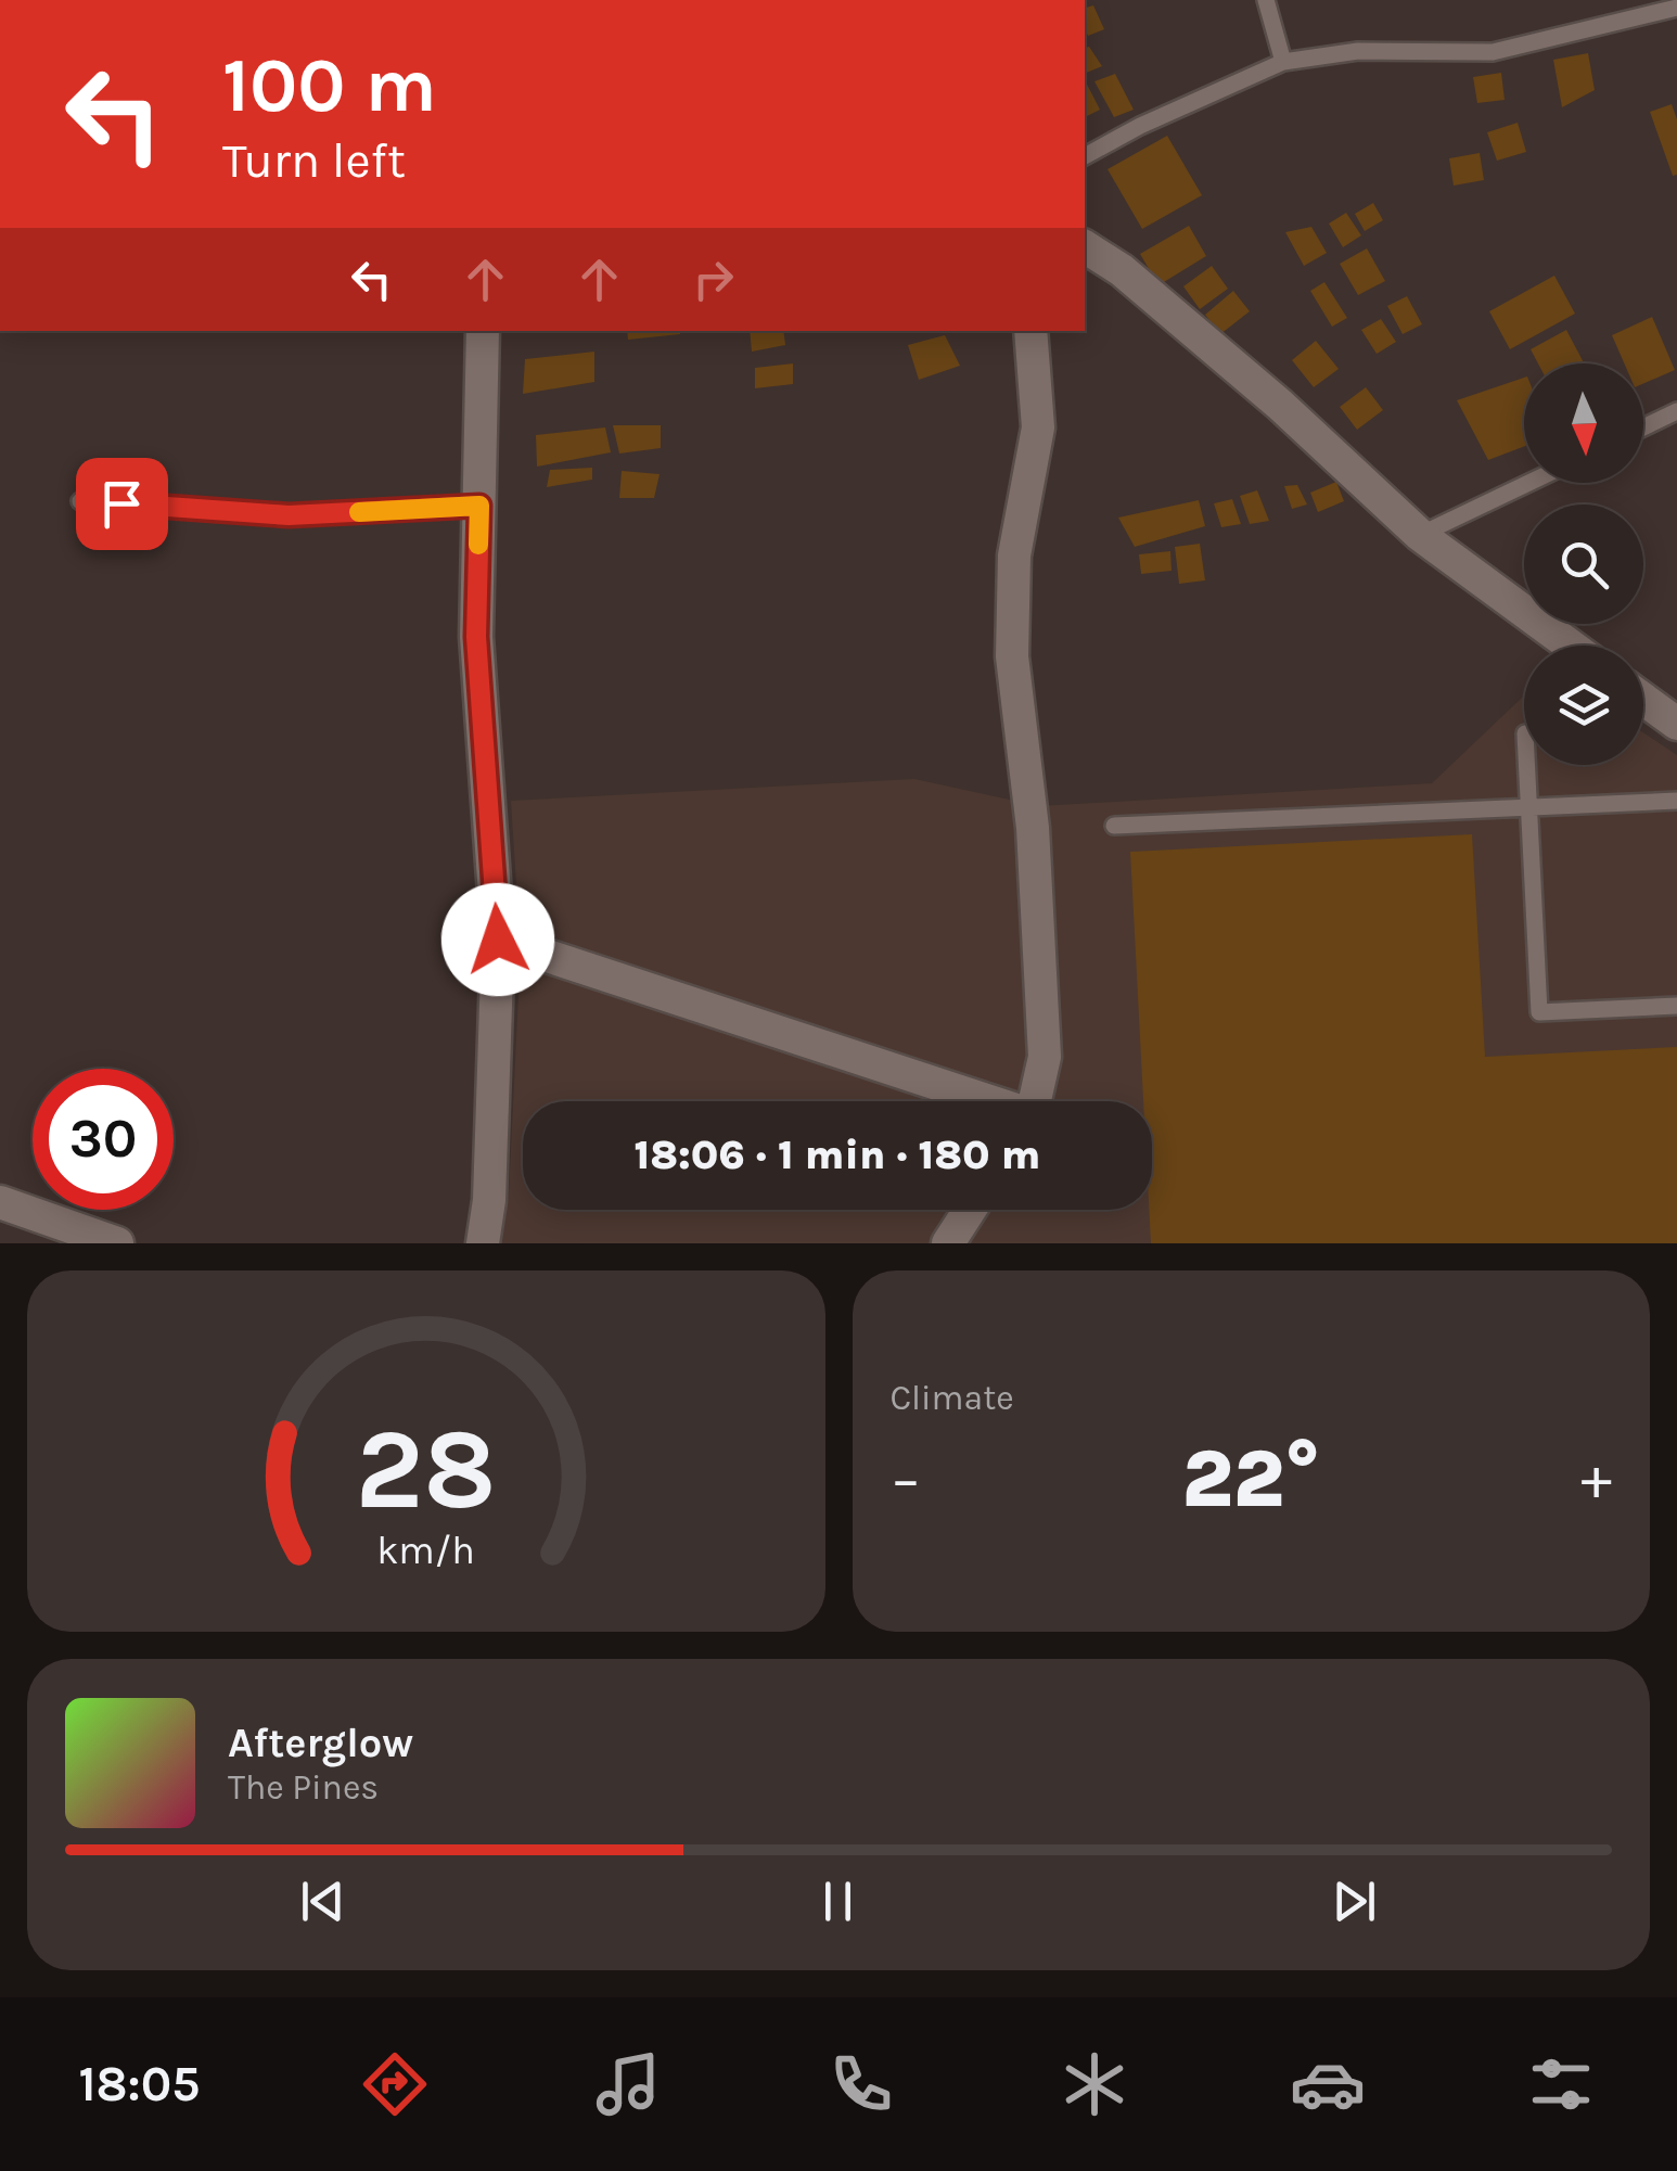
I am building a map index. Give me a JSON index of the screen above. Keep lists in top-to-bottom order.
{
  "north": "bottom",
  "page": {
    "turn": ["100 m", "Turn left"],
    "limit": "30",
    "trip": "18:06 · 1 min · 180 m",
    "tile": "Climate",
    "heat": ["−", "22°", "+"],
    "song": ["Afterglow", "The Pines"],
    "tabs": "18:05",
    "gauge": ["28", "km/h"]
  }
}
